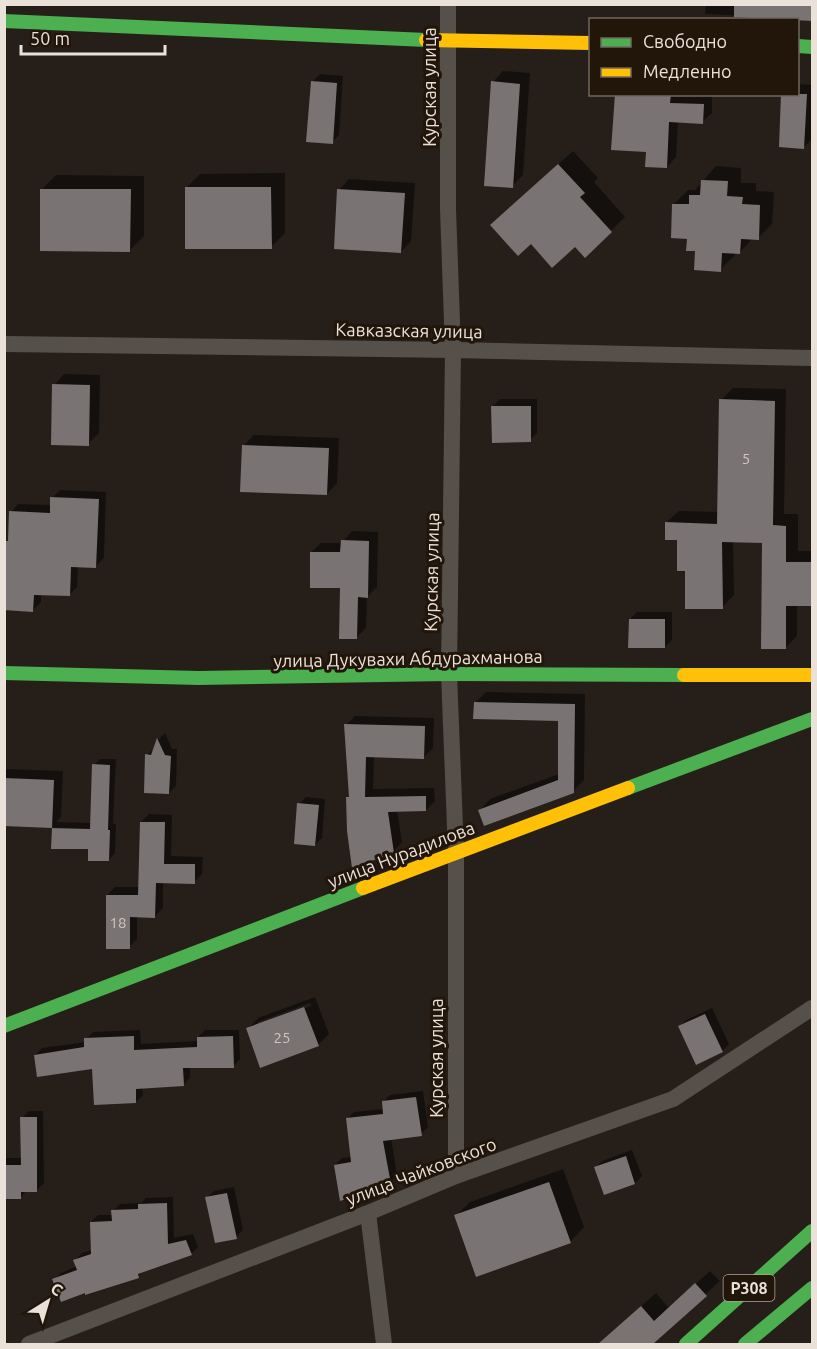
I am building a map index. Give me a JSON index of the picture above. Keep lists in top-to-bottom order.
{
  "streets": {
    "street": [
      "Курская улица",
      "Кавказская улица",
      "улица Дукувахи Абдурахманова",
      "улица Нурадилова",
      "улица Чайковского",
      "P308"
    ]
  },
  "crossings": [
    ["Курская улица", "Кавказская улица"],
    ["Курская улица", "улица Дукувахи Абдурахманова"],
    ["Курская улица", "улица Нурадилова"],
    ["Курская улица", "улица Чайковского"]
  ],
  "house_numbers": ["5", "18", "25"],
  "legend": ["Свободно", "Медленно"],
  "scale_bar": "50 m",
  "north": "top right"
}
